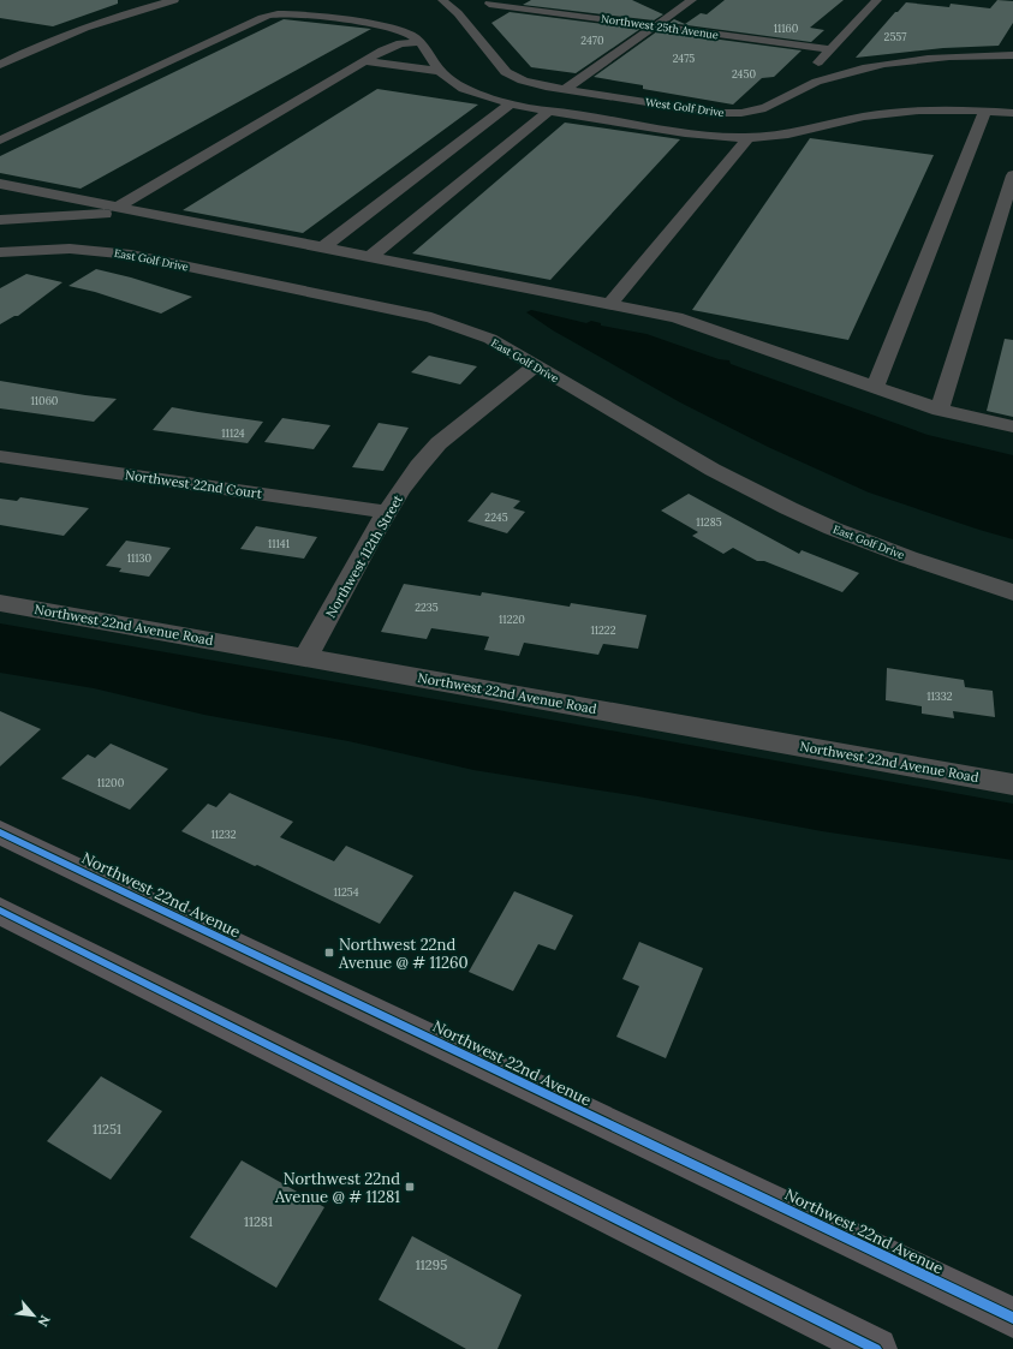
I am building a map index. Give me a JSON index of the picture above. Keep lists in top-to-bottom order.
{
  "streets": {
    "main road": ["Northwest 22nd Avenue"],
    "street": [
      "Northwest 25th Avenue",
      "West Golf Drive",
      "East Golf Drive",
      "Northwest 22nd Court",
      "Northwest 112th Street",
      "Northwest 22nd Avenue Road"
    ]
  },
  "crossings": [
    ["East Golf Drive", "Northwest 112th Street"],
    ["Northwest 22nd Court", "Northwest 112th Street"],
    ["Northwest 112th Street", "Northwest 22nd Avenue Road"]
  ],
  "places": {
    "transit": ["Northwest 22nd Avenue @ # 11260", "Northwest 22nd Avenue @ # 11281"]
  },
  "house_numbers": [
    "11160",
    "2557",
    "2470",
    "2475",
    "2450",
    "11060",
    "11124",
    "2245",
    "11285",
    "11141",
    "11130",
    "2235",
    "11220",
    "11222",
    "11332",
    "11200",
    "11232",
    "11254",
    "11251",
    "11281",
    "11295"
  ],
  "north": "bottom right"
}
